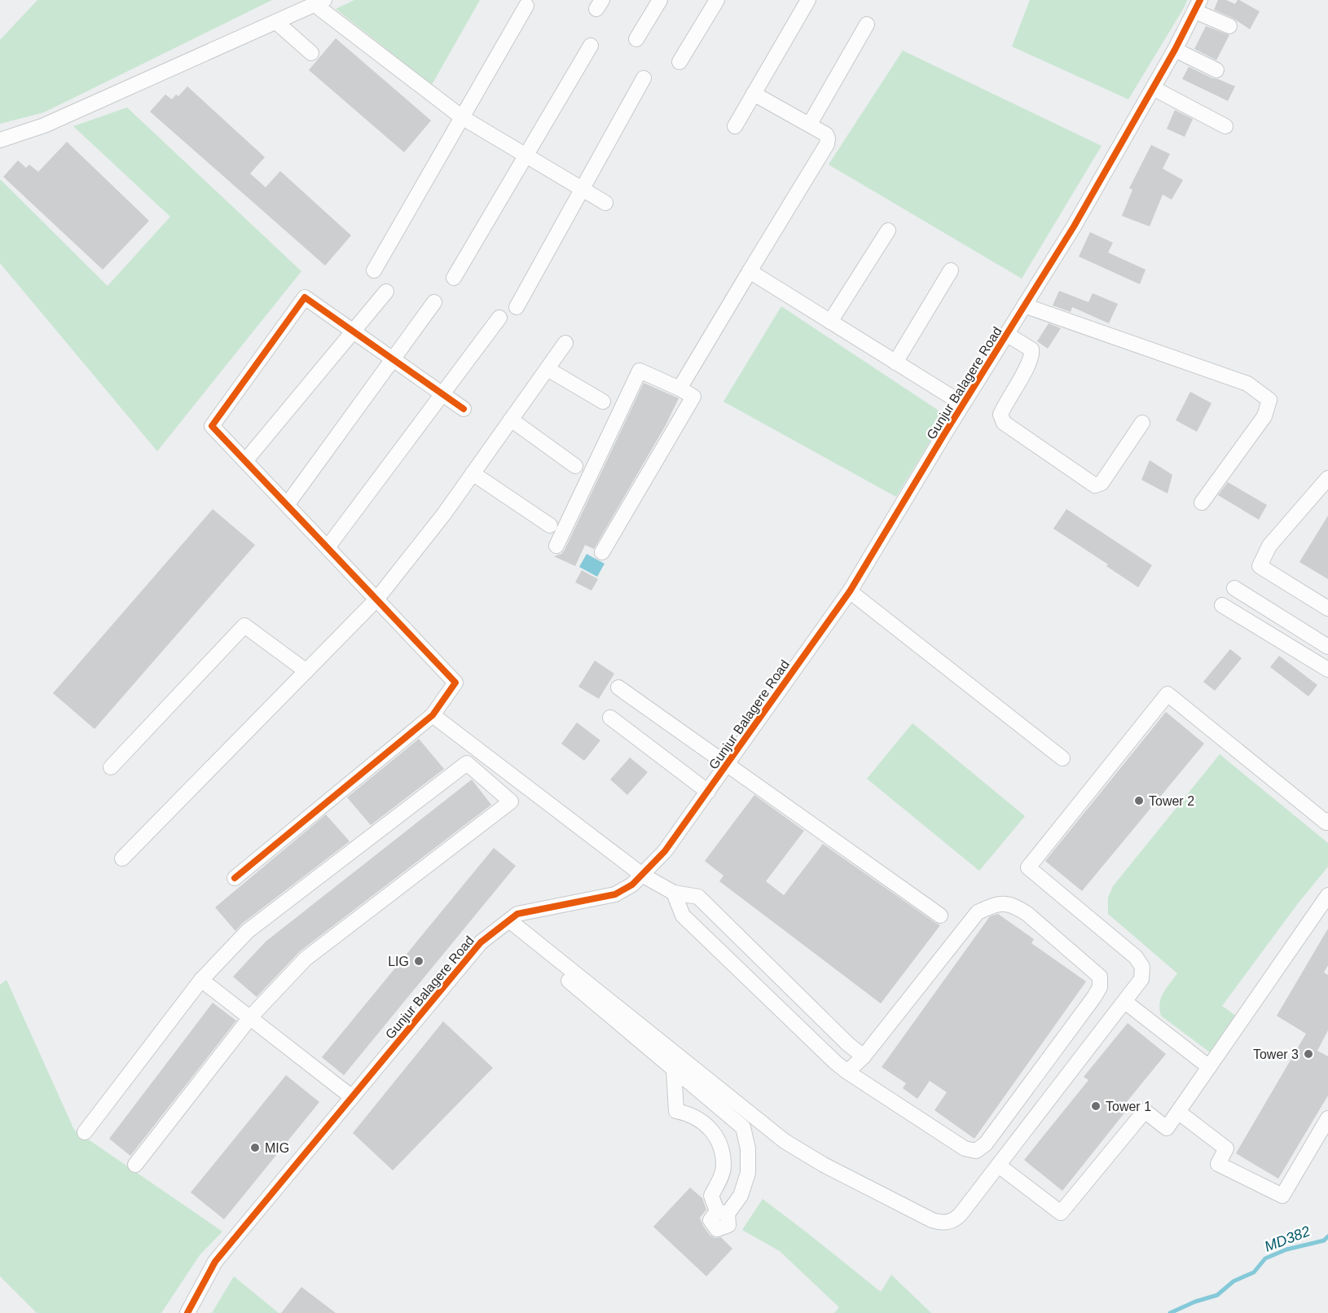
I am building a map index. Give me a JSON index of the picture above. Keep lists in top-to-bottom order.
{
  "streets": {
    "street": ["Gunjur Balagere Road"]
  },
  "water": ["MD382"],
  "places": [
    "Tower 2",
    "LIG",
    "Tower 3",
    "Tower 1",
    "MIG"
  ]
}
